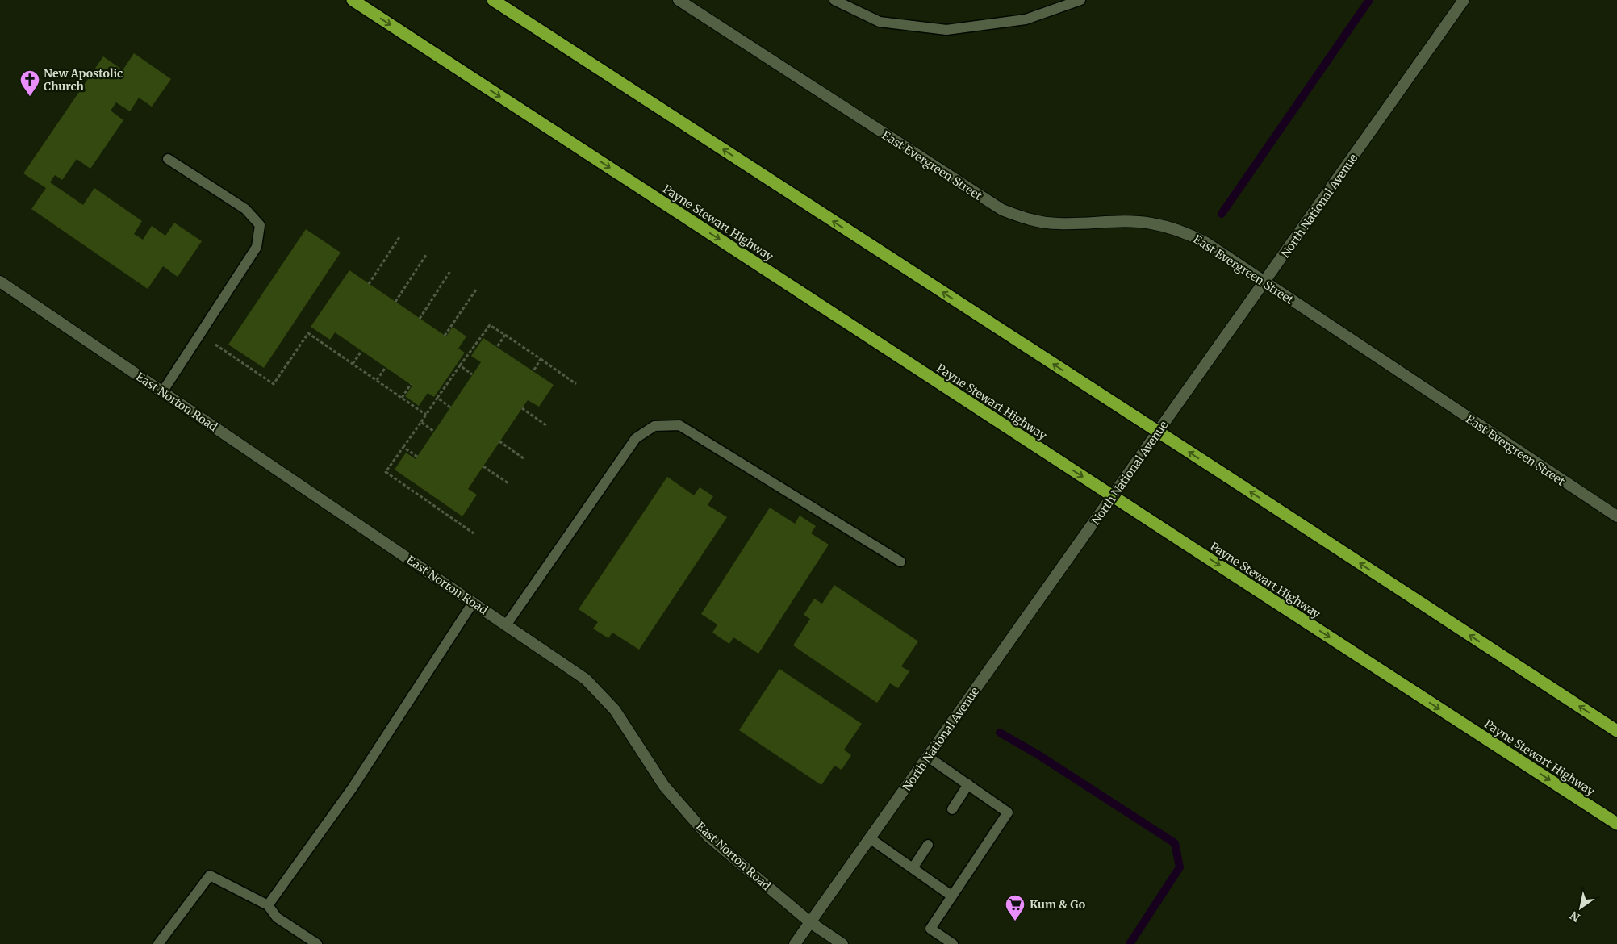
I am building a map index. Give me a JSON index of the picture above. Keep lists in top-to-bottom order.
{
  "streets": {
    "highway": ["Payne Stewart Highway"],
    "main road": ["East Evergreen Street", "North National Avenue", "East Norton Road"]
  },
  "crossings": [
    ["East Evergreen Street", "North National Avenue"],
    ["North National Avenue", "East Norton Road"]
  ],
  "places": {
    "church": ["New Apostolic Church"],
    "supermarket": ["Kum & Go"]
  },
  "north": "bottom left"
}
